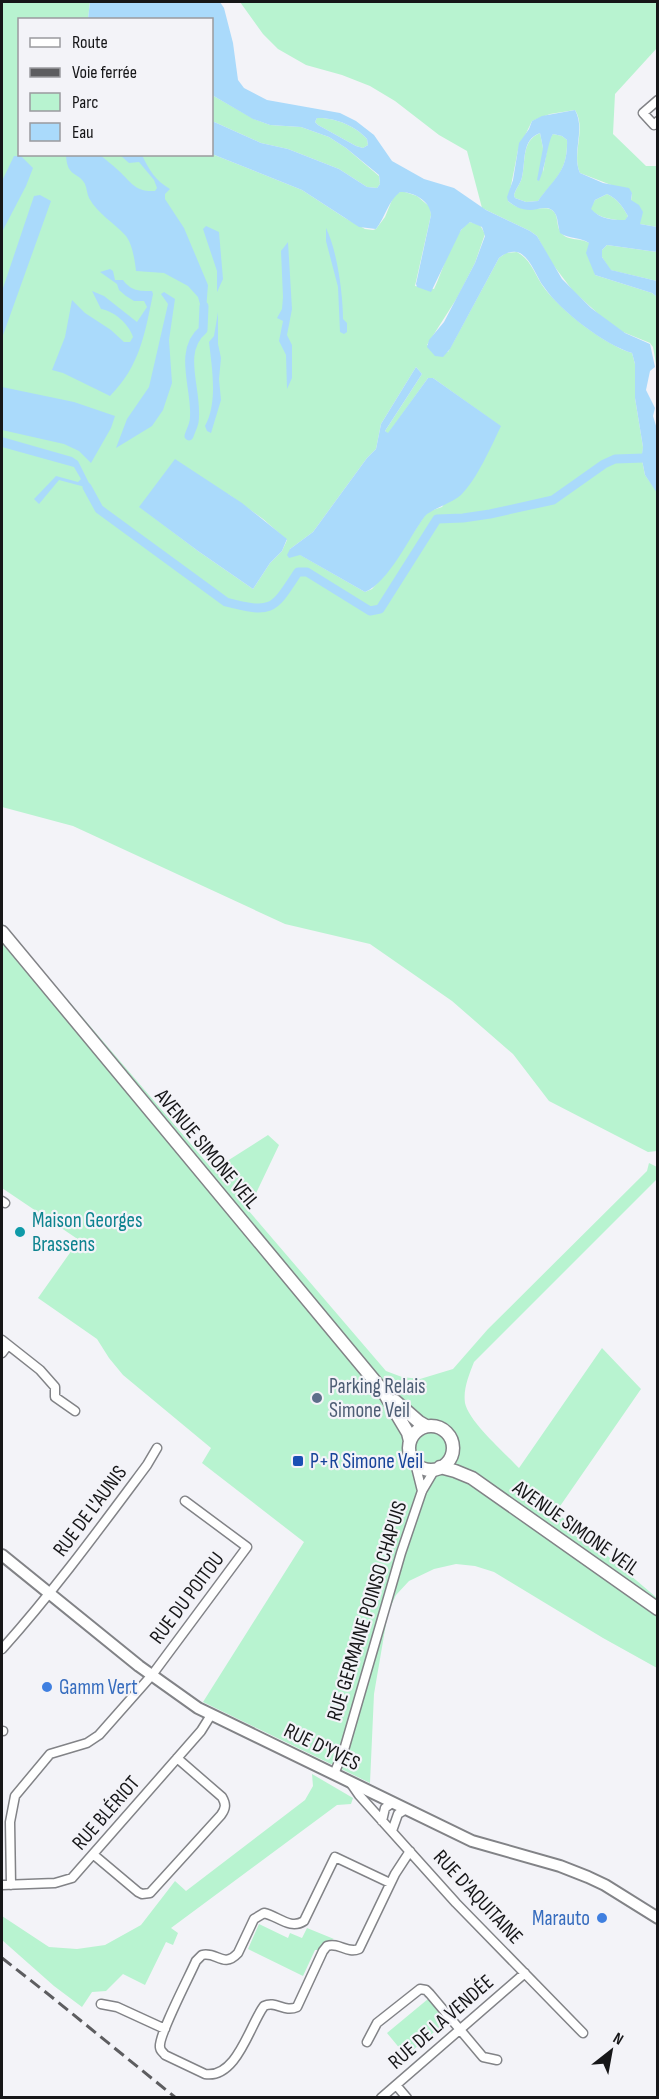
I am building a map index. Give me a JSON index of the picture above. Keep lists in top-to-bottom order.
{
  "streets": {
    "main road": ["AVENUE SIMONE VEIL"],
    "street": [
      "RUE DE L'AUNIS",
      "RUE DU POITOU",
      "RUE GERMAINE POINSO CHAPUIS",
      "RUE D'YVES",
      "RUE BLÉRIOT",
      "RUE D'AQUITAINE",
      "RUE DE LA VENDÉE"
    ]
  },
  "crossings": [
    ["RUE DE L'AUNIS", "RUE D'YVES"],
    ["RUE DU POITOU", "RUE D'YVES"],
    ["RUE GERMAINE POINSO CHAPUIS", "RUE D'YVES"],
    ["RUE D'YVES", "RUE BLÉRIOT"],
    ["RUE D'YVES", "RUE D'AQUITAINE"],
    ["RUE D'AQUITAINE", "RUE DE LA VENDÉE"]
  ],
  "places": {
    "other": [
      "Maison Georges Brassens",
      "Parking Relais Simone Veil",
      "Gamm Vert",
      "Marauto"
    ],
    "transit": ["P+R Simone Veil"]
  },
  "legend": [
    "Route",
    "Voie ferrée",
    "Parc",
    "Eau"
  ],
  "north": "top right"
}
